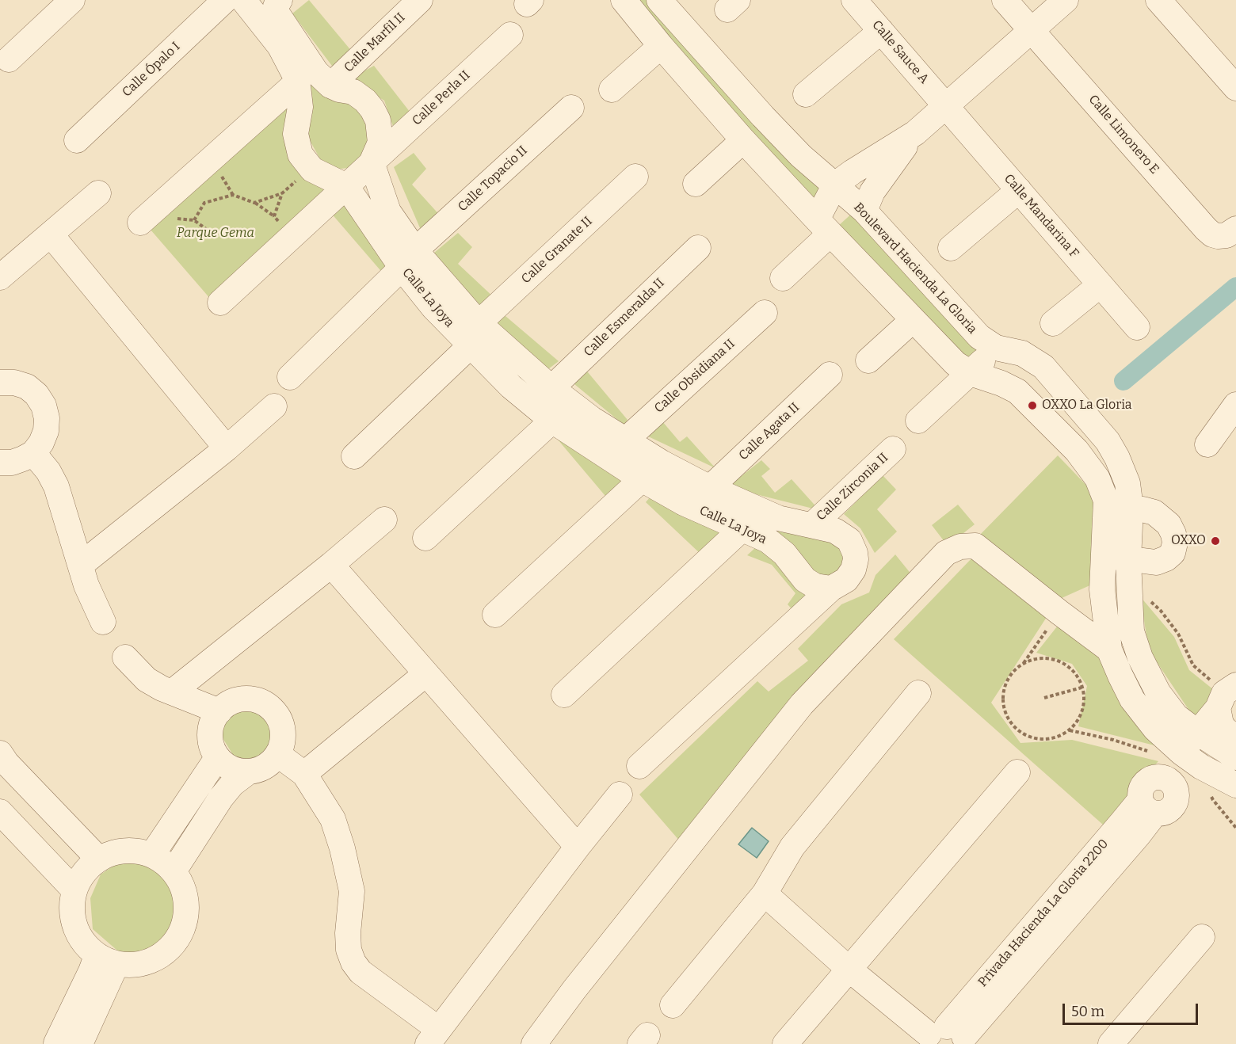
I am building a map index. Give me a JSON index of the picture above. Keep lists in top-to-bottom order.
{
  "streets": {
    "street": [
      "Calle Marfil II",
      "Calle Sauce A",
      "Calle Ópalo I",
      "Calle Perla II",
      "Calle Limonero E",
      "Calle Topacio II",
      "Calle Mandarina F",
      "Calle Granate II",
      "Boulevard Hacienda La Gloria",
      "Calle La Joya",
      "Calle Esmeralda II",
      "Calle Obsidiana II",
      "Calle Agata II",
      "Calle Zirconia II",
      "Privada Hacienda La Gloria 2200"
    ]
  },
  "crossings": [
    ["Calle Sauce A", "Calle Mandarina F"],
    ["Calle Perla II", "Calle La Joya"],
    ["Calle Topacio II", "Calle La Joya"],
    ["Calle Granate II", "Calle La Joya"],
    ["Calle La Joya", "Calle Esmeralda II"],
    ["Calle La Joya", "Calle Obsidiana II"],
    ["Calle La Joya", "Calle Agata II"],
    ["Calle La Joya", "Calle Zirconia II"]
  ],
  "parks": ["Parque Gema"],
  "places": ["OXXO La Gloria", "OXXO"],
  "scale_bar": "50 m"
}
